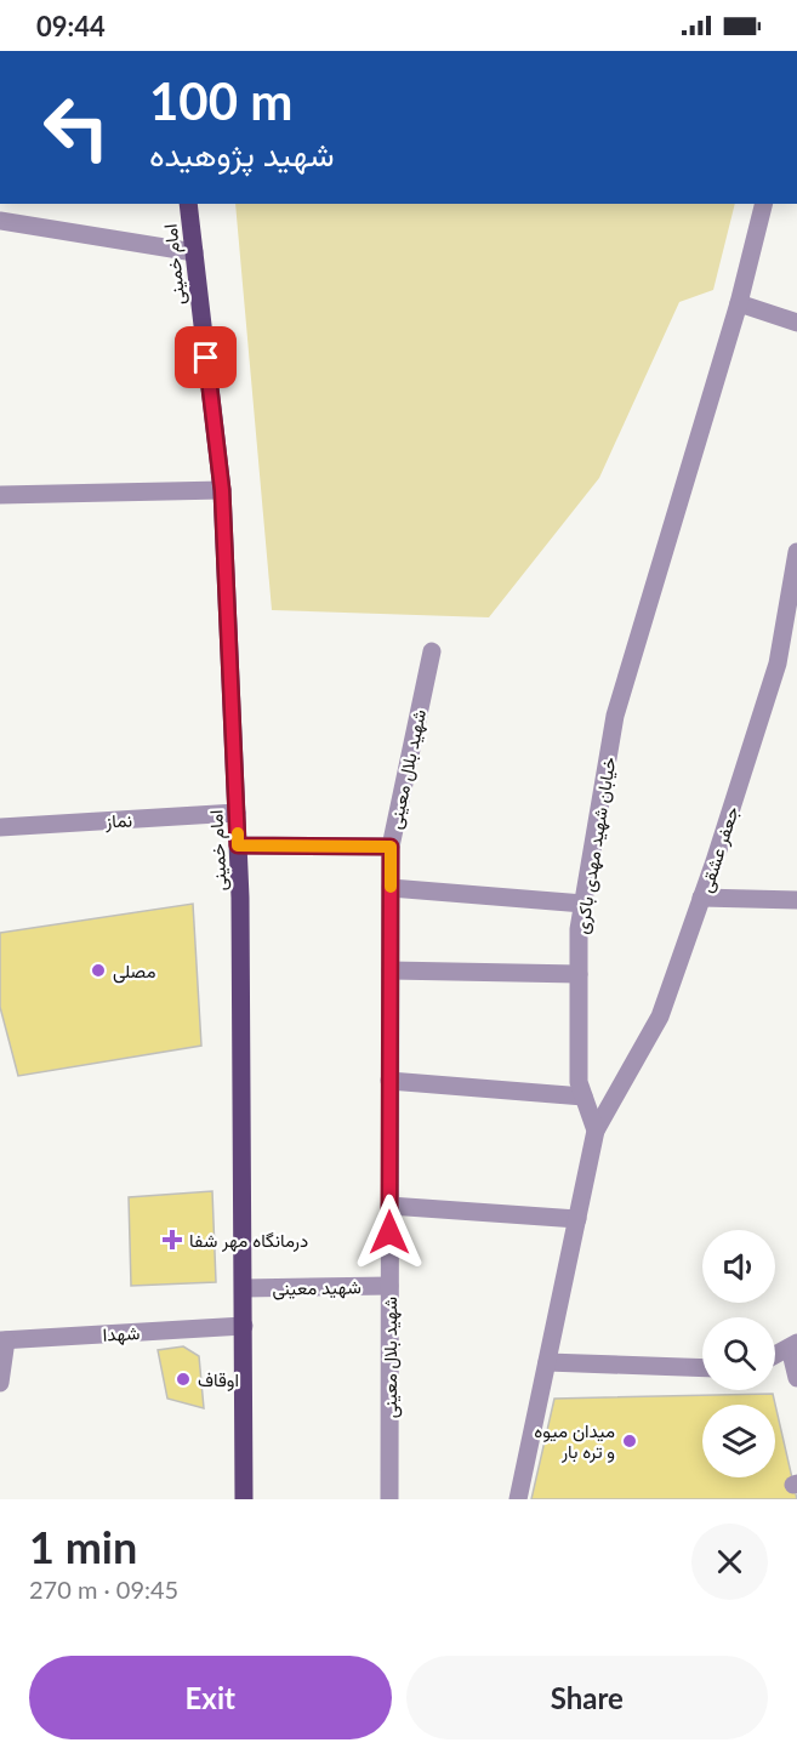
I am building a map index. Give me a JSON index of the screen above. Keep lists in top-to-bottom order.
{
  "streets": {
    "main road": ["امام خمینی"],
    "street": [
      "شهید بلال معینی",
      "نماز",
      "خیابان شهید مهدی باکری",
      "جعفر عشقی",
      "شهید معینی",
      "شهدا"
    ]
  },
  "crossings": [
    ["امام خمینی", "نماز"],
    ["امام خمینی", "شهید معینی"],
    ["امام خمینی", "شهدا"],
    ["شهید بلال معینی", "شهید معینی"],
    ["خیابان شهید مهدی باکری", "جعفر عشقی"]
  ],
  "places": {
    "other": ["مصلی", "اوقاف", "میدان میوه و تره بار"],
    "health": ["درمانگاه مهر شفا"]
  },
  "page": {
    "status": "09:44",
    "turn": ["100 m", "شهید پژوهیده"],
    "heading": ["1 min", "270 m · 09:45"],
    "buttons": ["Exit", "Share"]
  }
}
